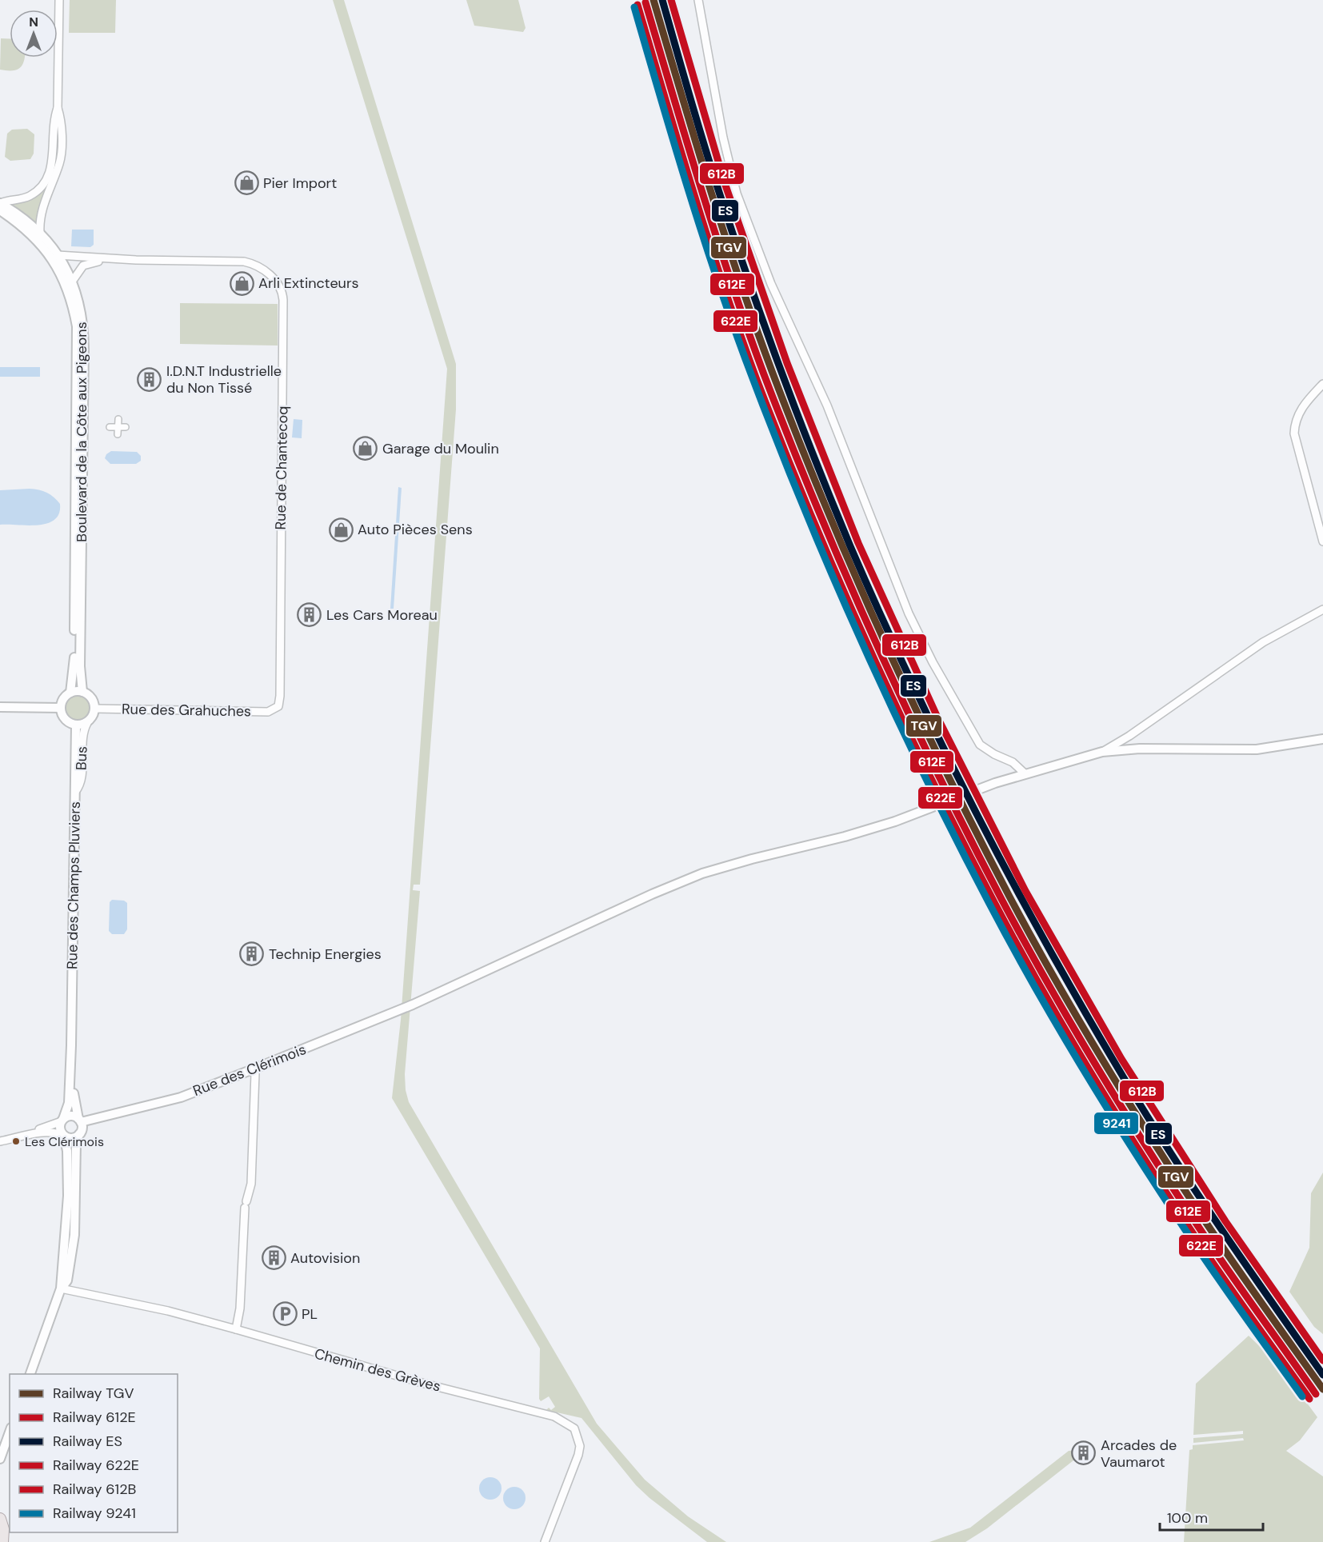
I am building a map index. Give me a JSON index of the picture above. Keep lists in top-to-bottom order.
{
  "streets": {
    "street": [
      "Boulevard de la Côte aux Pigeons",
      "Rue de Chantecoq",
      "Rue des Grahuches",
      "Bus",
      "Rue des Champs Pluviers",
      "Rue des Clérimois",
      "Chemin des Grèves"
    ]
  },
  "crossings": [
    ["Boulevard de la Côte aux Pigeons", "Rue de Chantecoq"],
    ["Boulevard de la Côte aux Pigeons", "Rue des Grahuches"],
    ["Boulevard de la Côte aux Pigeons", "Bus"],
    ["Boulevard de la Côte aux Pigeons", "Rue des Champs Pluviers"],
    ["Rue de Chantecoq", "Rue des Grahuches"],
    ["Rue des Grahuches", "Bus"],
    ["Rue des Grahuches", "Rue des Champs Pluviers"],
    ["Bus", "Rue des Champs Pluviers"],
    ["Rue des Champs Pluviers", "Rue des Clérimois"]
  ],
  "places": {
    "shop": [
      "Pier Import",
      "Arli Extincteurs",
      "Garage du Moulin",
      "Auto Pièces Sens"
    ],
    "building": [
      "I.D.N.T Industrielle du Non Tissé",
      "Les Cars Moreau",
      "Technip Energies",
      "Autovision",
      "Arcades de Vaumarot"
    ],
    "other": ["Les Clérimois"],
    "parking": ["PL"]
  },
  "lines": [
    "rail line TGV",
    "rail line ES",
    "rail line 612B",
    "rail line 612E",
    "rail line 622E",
    "rail line 9241"
  ],
  "legend": [
    "Railway TGV",
    "Railway 612E",
    "Railway ES",
    "Railway 622E",
    "Railway 612B",
    "Railway 9241"
  ],
  "scale_bar": "100 m",
  "north": "top"
}
